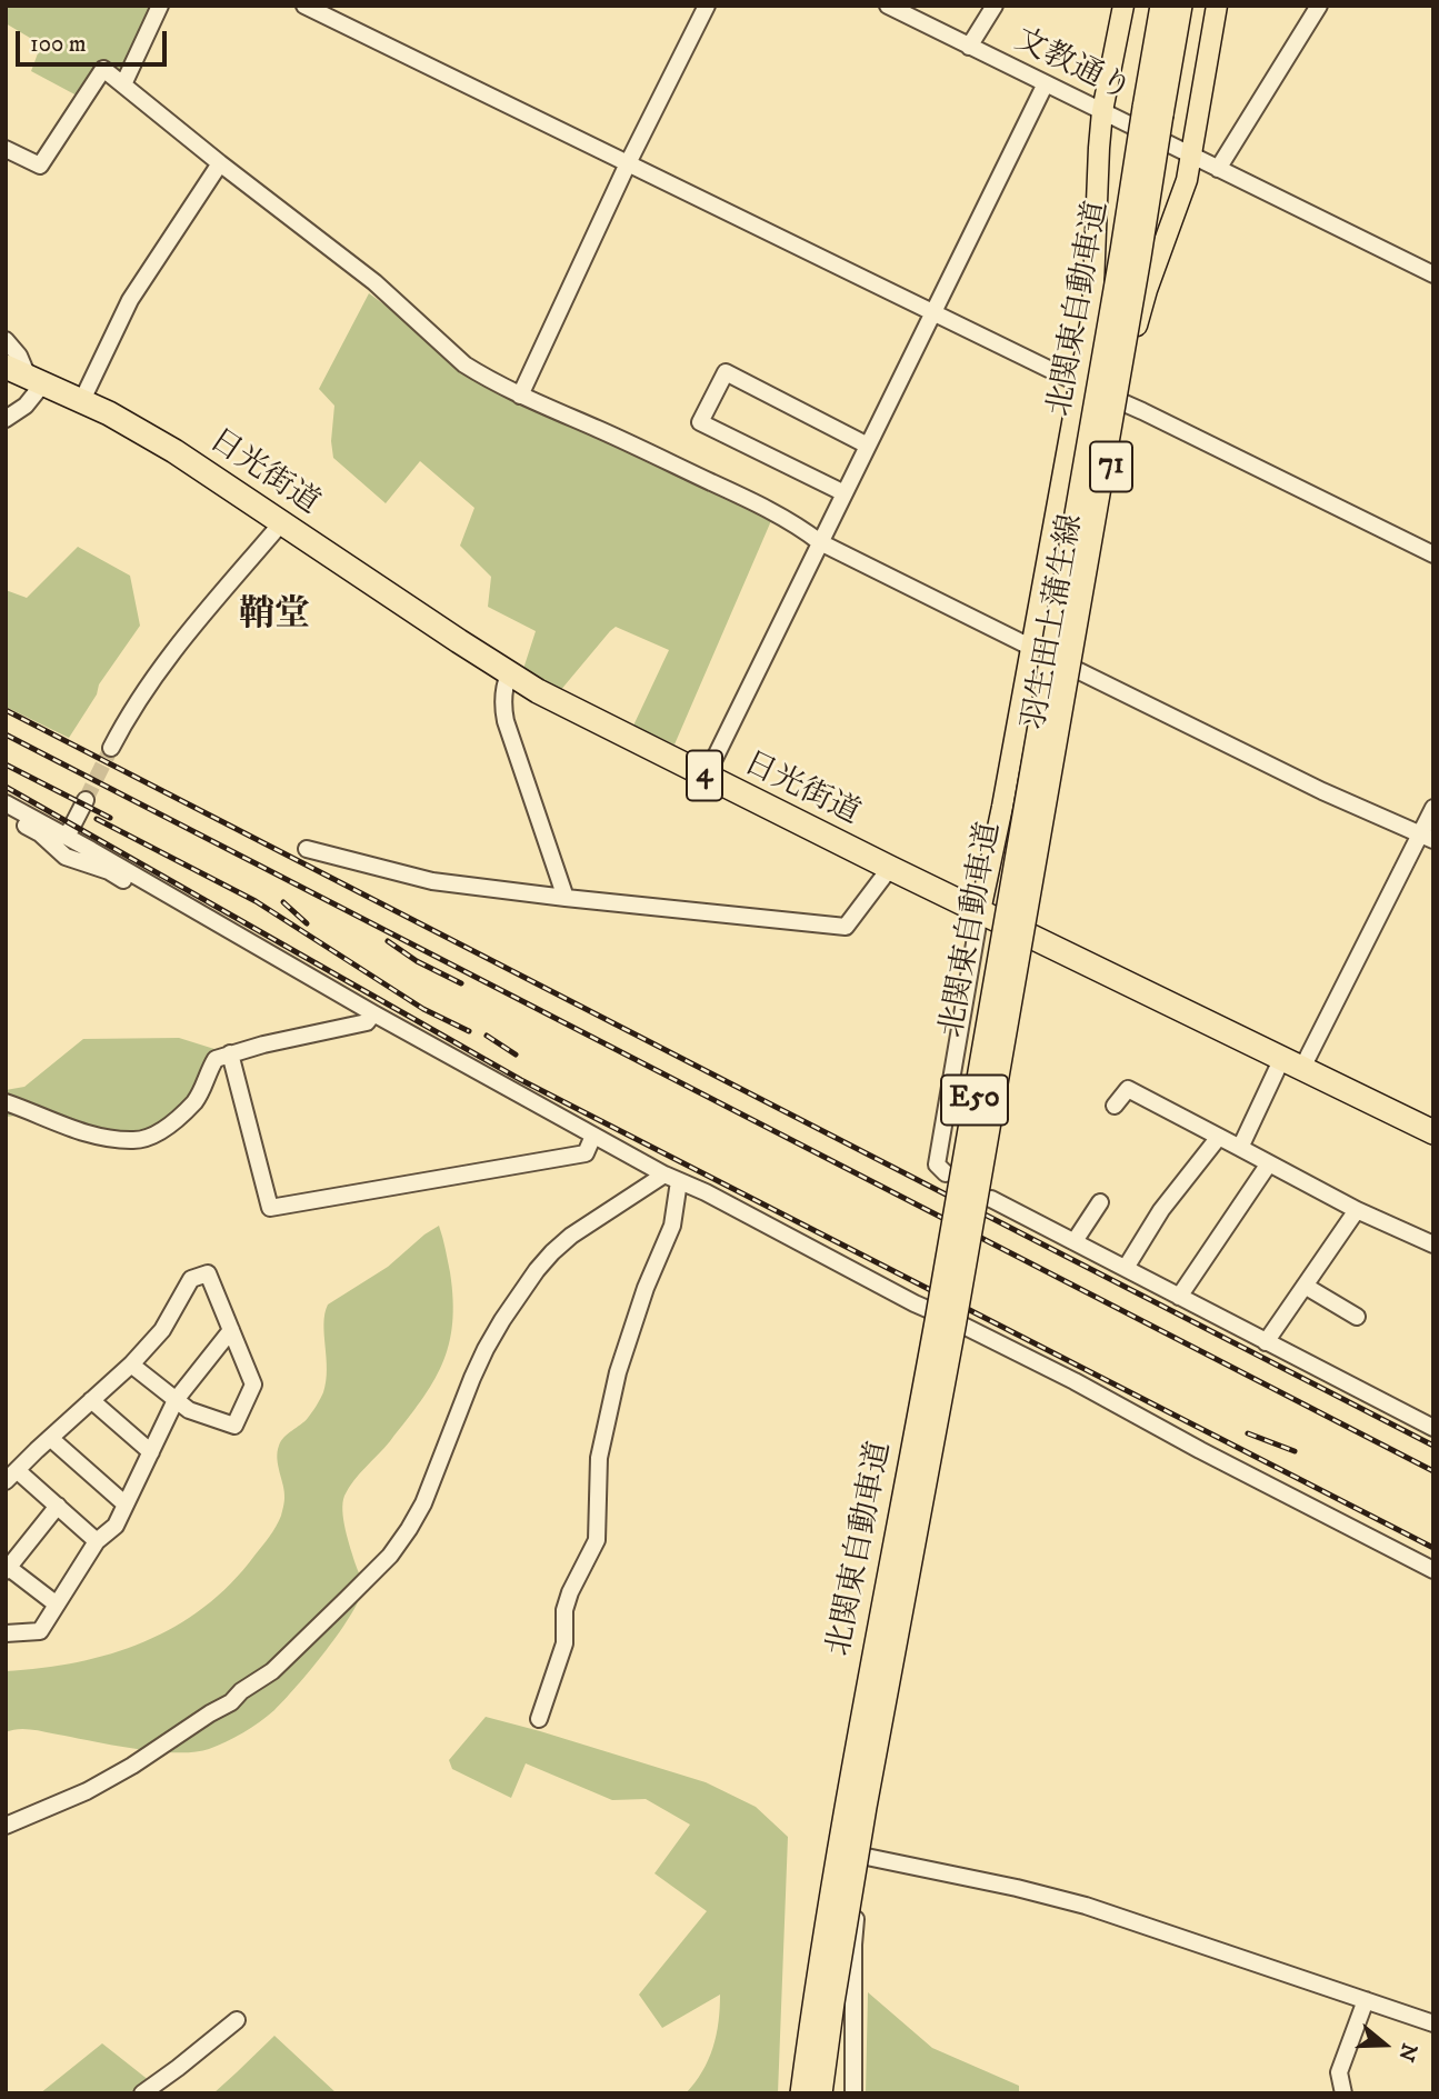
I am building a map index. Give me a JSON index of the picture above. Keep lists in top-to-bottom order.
{
  "streets": {
    "highway": [
      "北関東自動車道",
      "日光街道",
      "4",
      "E50"
    ],
    "main road": ["71", "羽生田上蒲生線"],
    "street": ["文教通り"]
  },
  "crossings": [
    ["文教通り", "羽生田上蒲生線"],
    ["日光街道", "羽生田上蒲生線"]
  ],
  "districts": ["鞘堂"],
  "scale_bar": "100 m",
  "north": "right"
}
